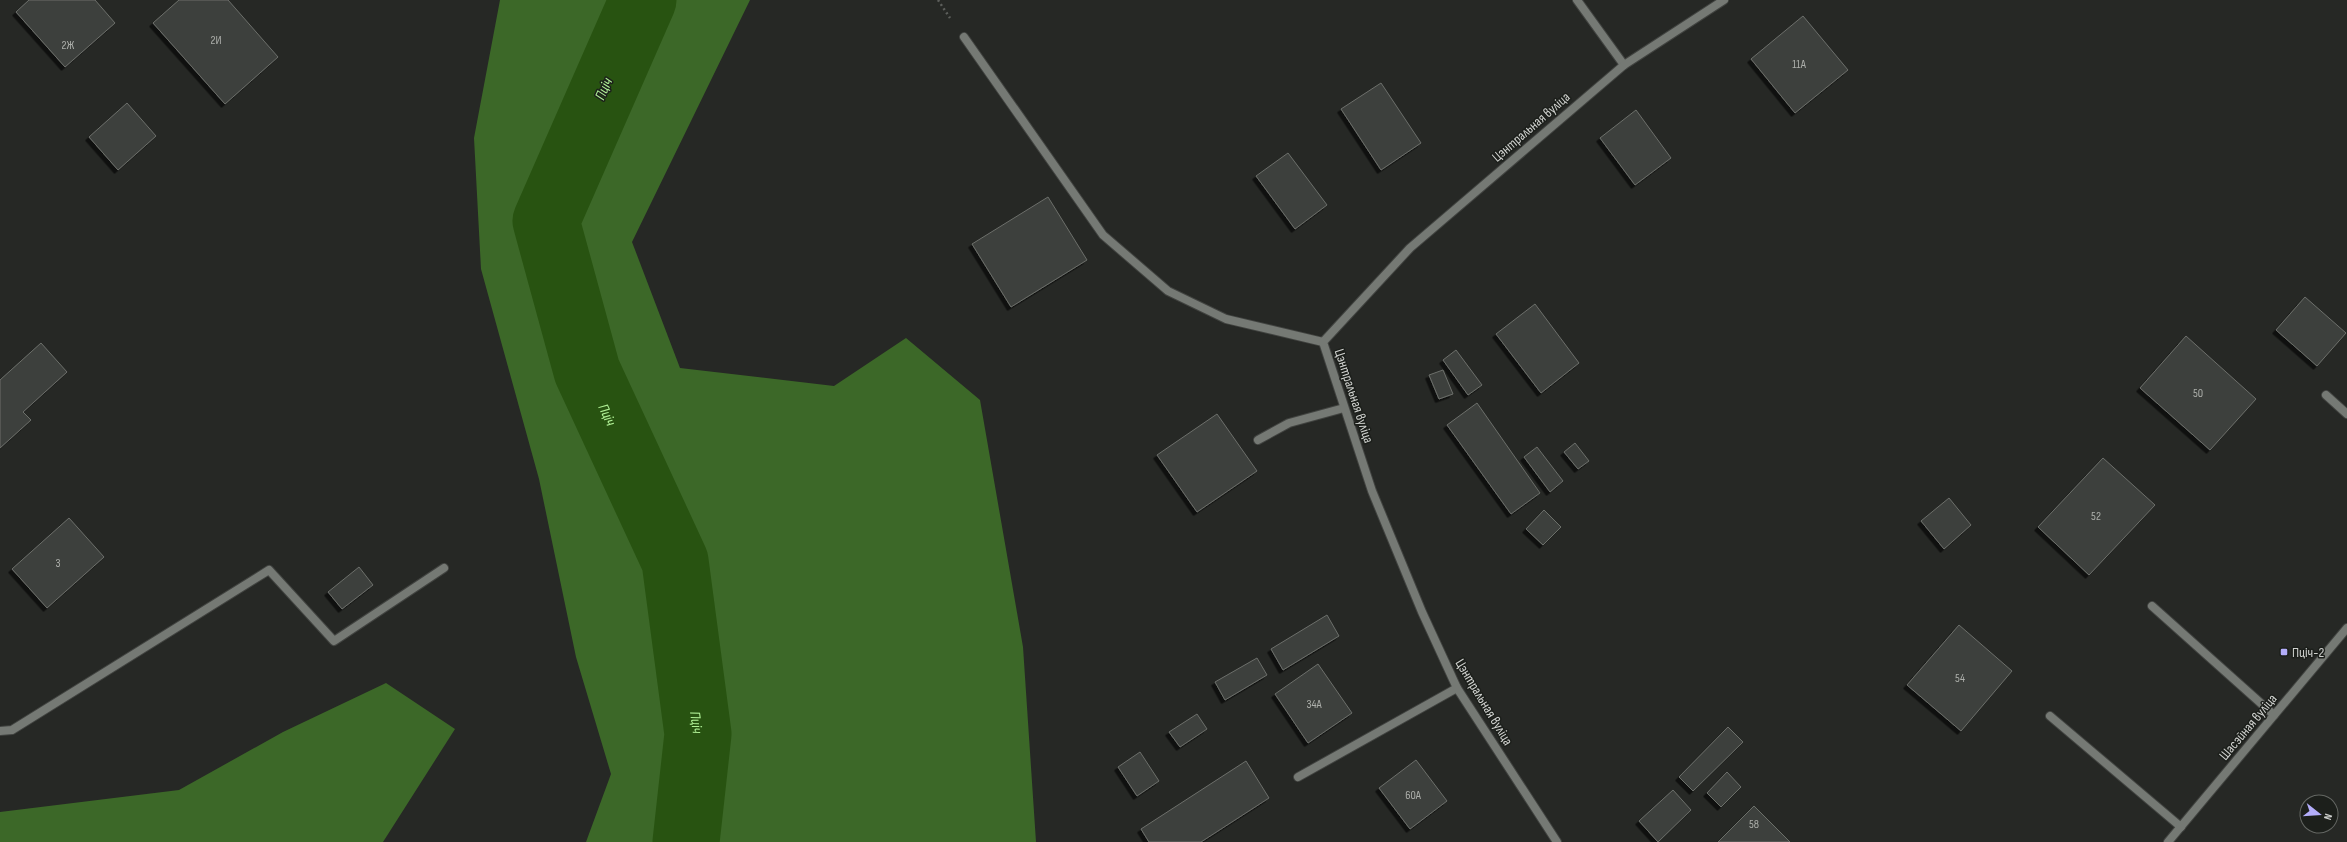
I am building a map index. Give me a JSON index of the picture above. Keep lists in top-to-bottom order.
{
  "streets": {
    "street": ["Цэнтральная вуліца", "Шасэйная вуліца"]
  },
  "water": ["Пціч"],
  "places": {
    "transit": ["Пціч-2"]
  },
  "house_numbers": [
    "2И",
    "2Ж",
    "11А",
    "50",
    "52",
    "3",
    "54",
    "34А",
    "60А",
    "58"
  ],
  "north": "right"
}
